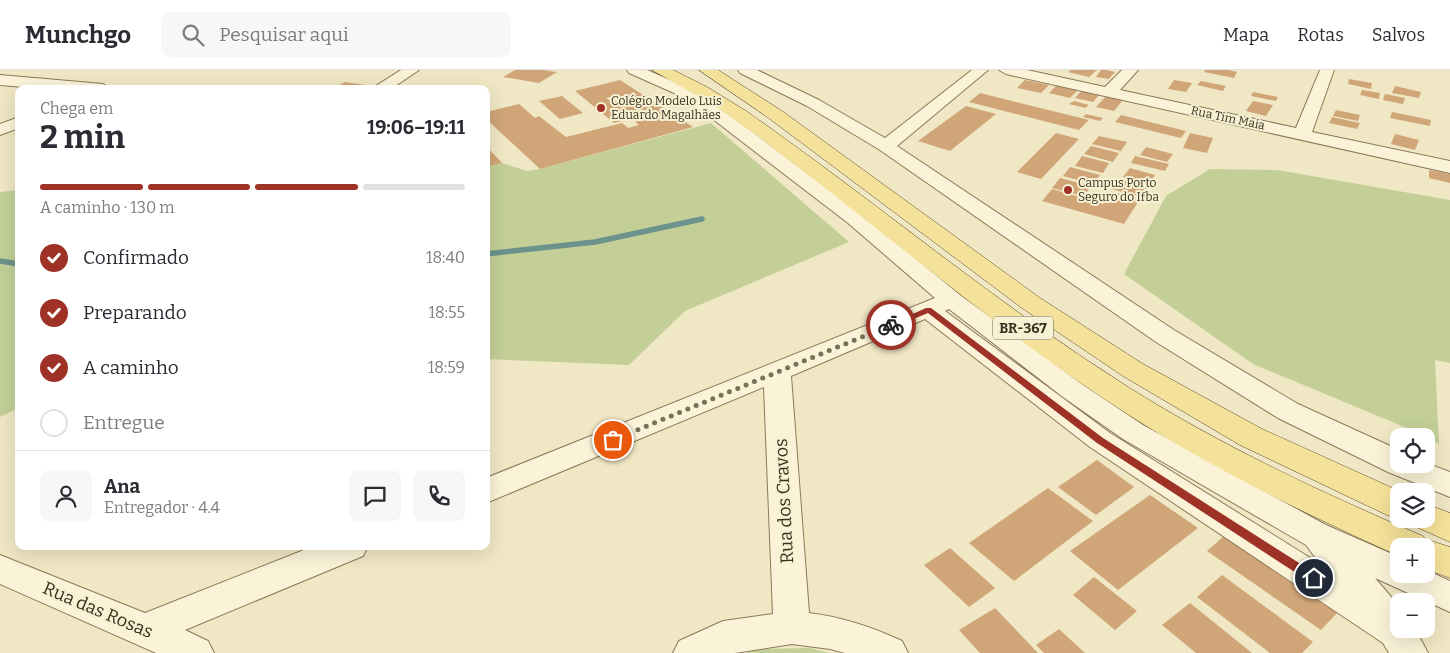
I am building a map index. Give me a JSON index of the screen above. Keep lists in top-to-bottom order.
{
  "streets": {
    "main road": ["BR-367"],
    "street": ["Rua Tim Maia", "Rua dos Cravos", "Rua das Rosas"]
  },
  "places": ["Colégio Modelo Luis Eduardo Magalhães", "Campus Porto Seguro do Ifba"],
  "page": {
    "header": "Munchgo",
    "search": "Pesquisar aqui",
    "nav": ["Mapa", "Rotas", "Salvos"],
    "heading": ["2 min", "Chega em", "19:06–19:11"],
    "panel": ["Ana", "Entregador · 4.4"],
    "bar": "A caminho · 130 m",
    "list": [
      ["Confirmado", "18:40"],
      ["Preparando", "18:55"],
      ["A caminho", "18:59"],
      "Entregue"
    ],
    "map_buttons": ["+", "−"]
  }
}
